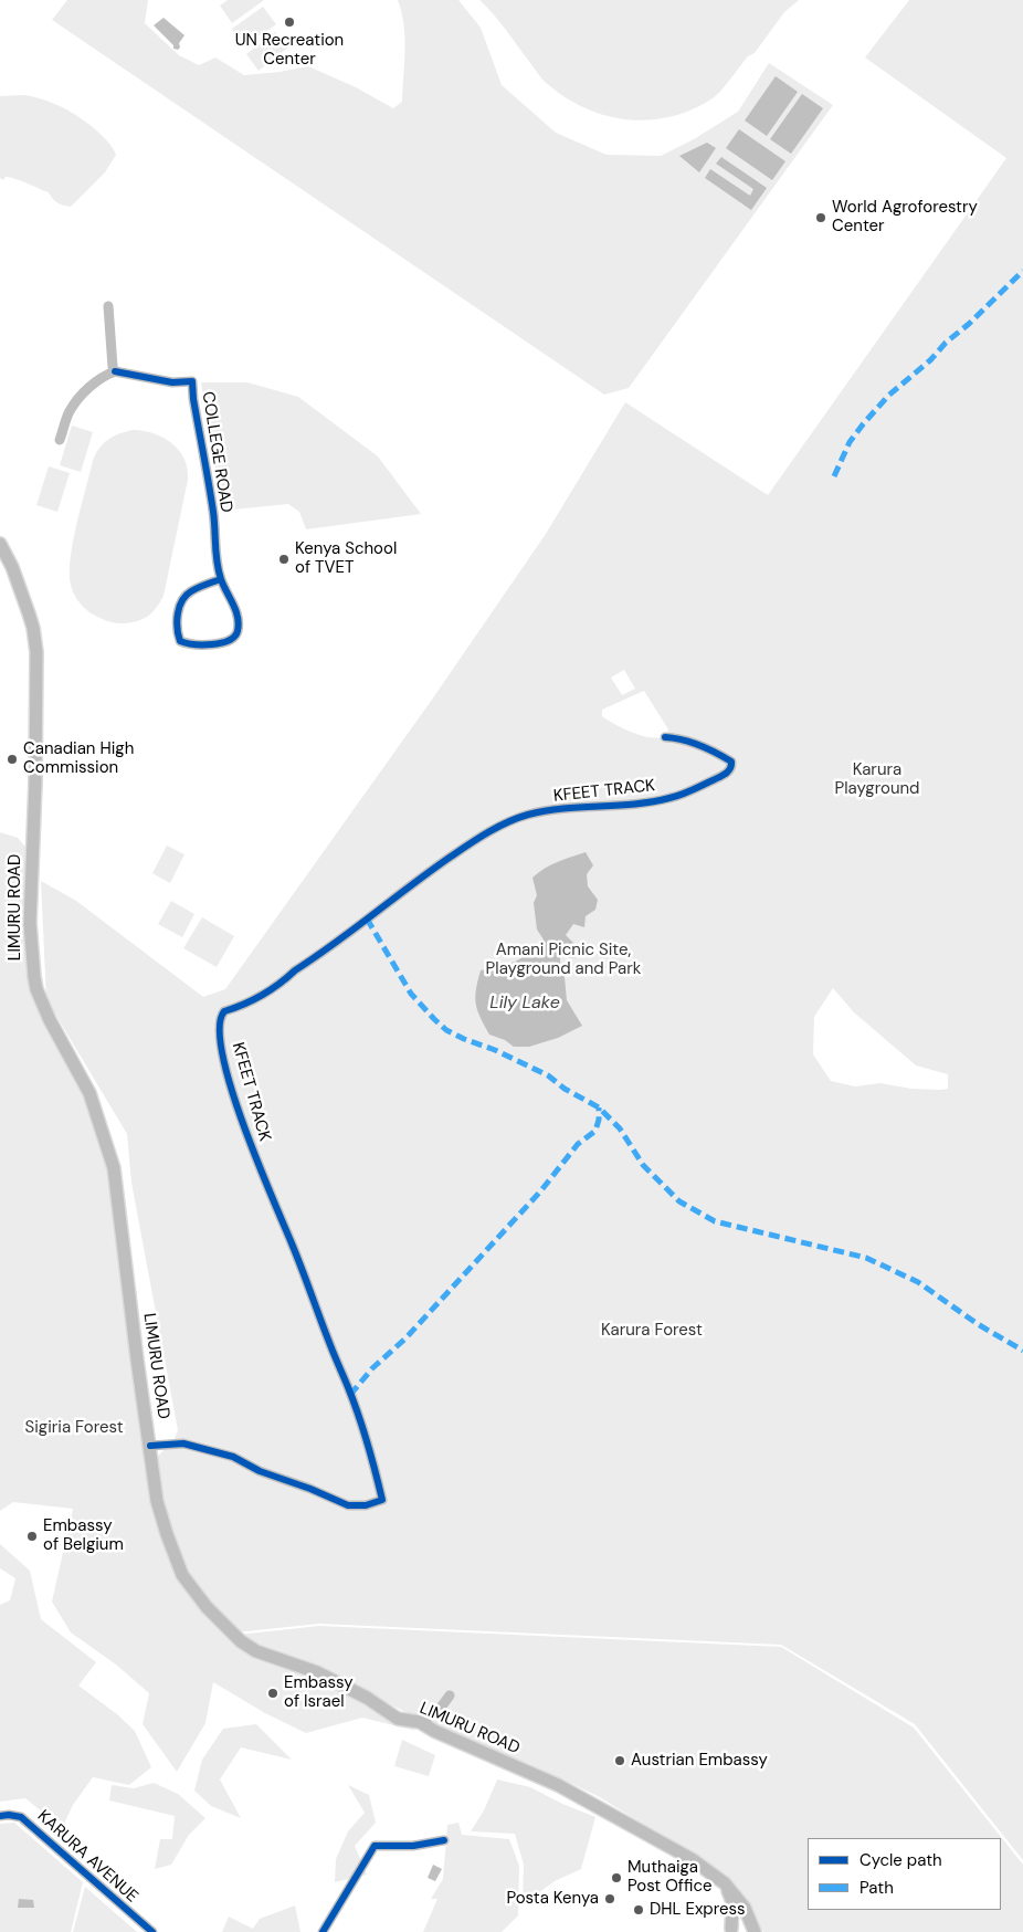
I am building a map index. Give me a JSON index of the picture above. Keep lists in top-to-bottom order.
{
  "streets": {
    "main road": ["LIMURU ROAD"],
    "street": ["COLLEGE ROAD", "KFEET TRACK", "KARURA AVENUE"]
  },
  "crossings": [
    ["KFEET TRACK", "LIMURU ROAD"]
  ],
  "water": ["Lily Lake"],
  "parks": [
    "Karura Playground",
    "Amani Picnic Site, Playground and Park",
    "Karura Forest",
    "Sigiria Forest"
  ],
  "places": [
    "UN Recreation Center",
    "World Agroforestry Center",
    "Kenya School of TVET",
    "Canadian High Commission",
    "Embassy of Belgium",
    "Embassy of Israel",
    "Austrian Embassy",
    "Muthaiga Post Office",
    "Posta Kenya",
    "DHL Express"
  ],
  "legend": ["Cycle path", "Path"]
}
